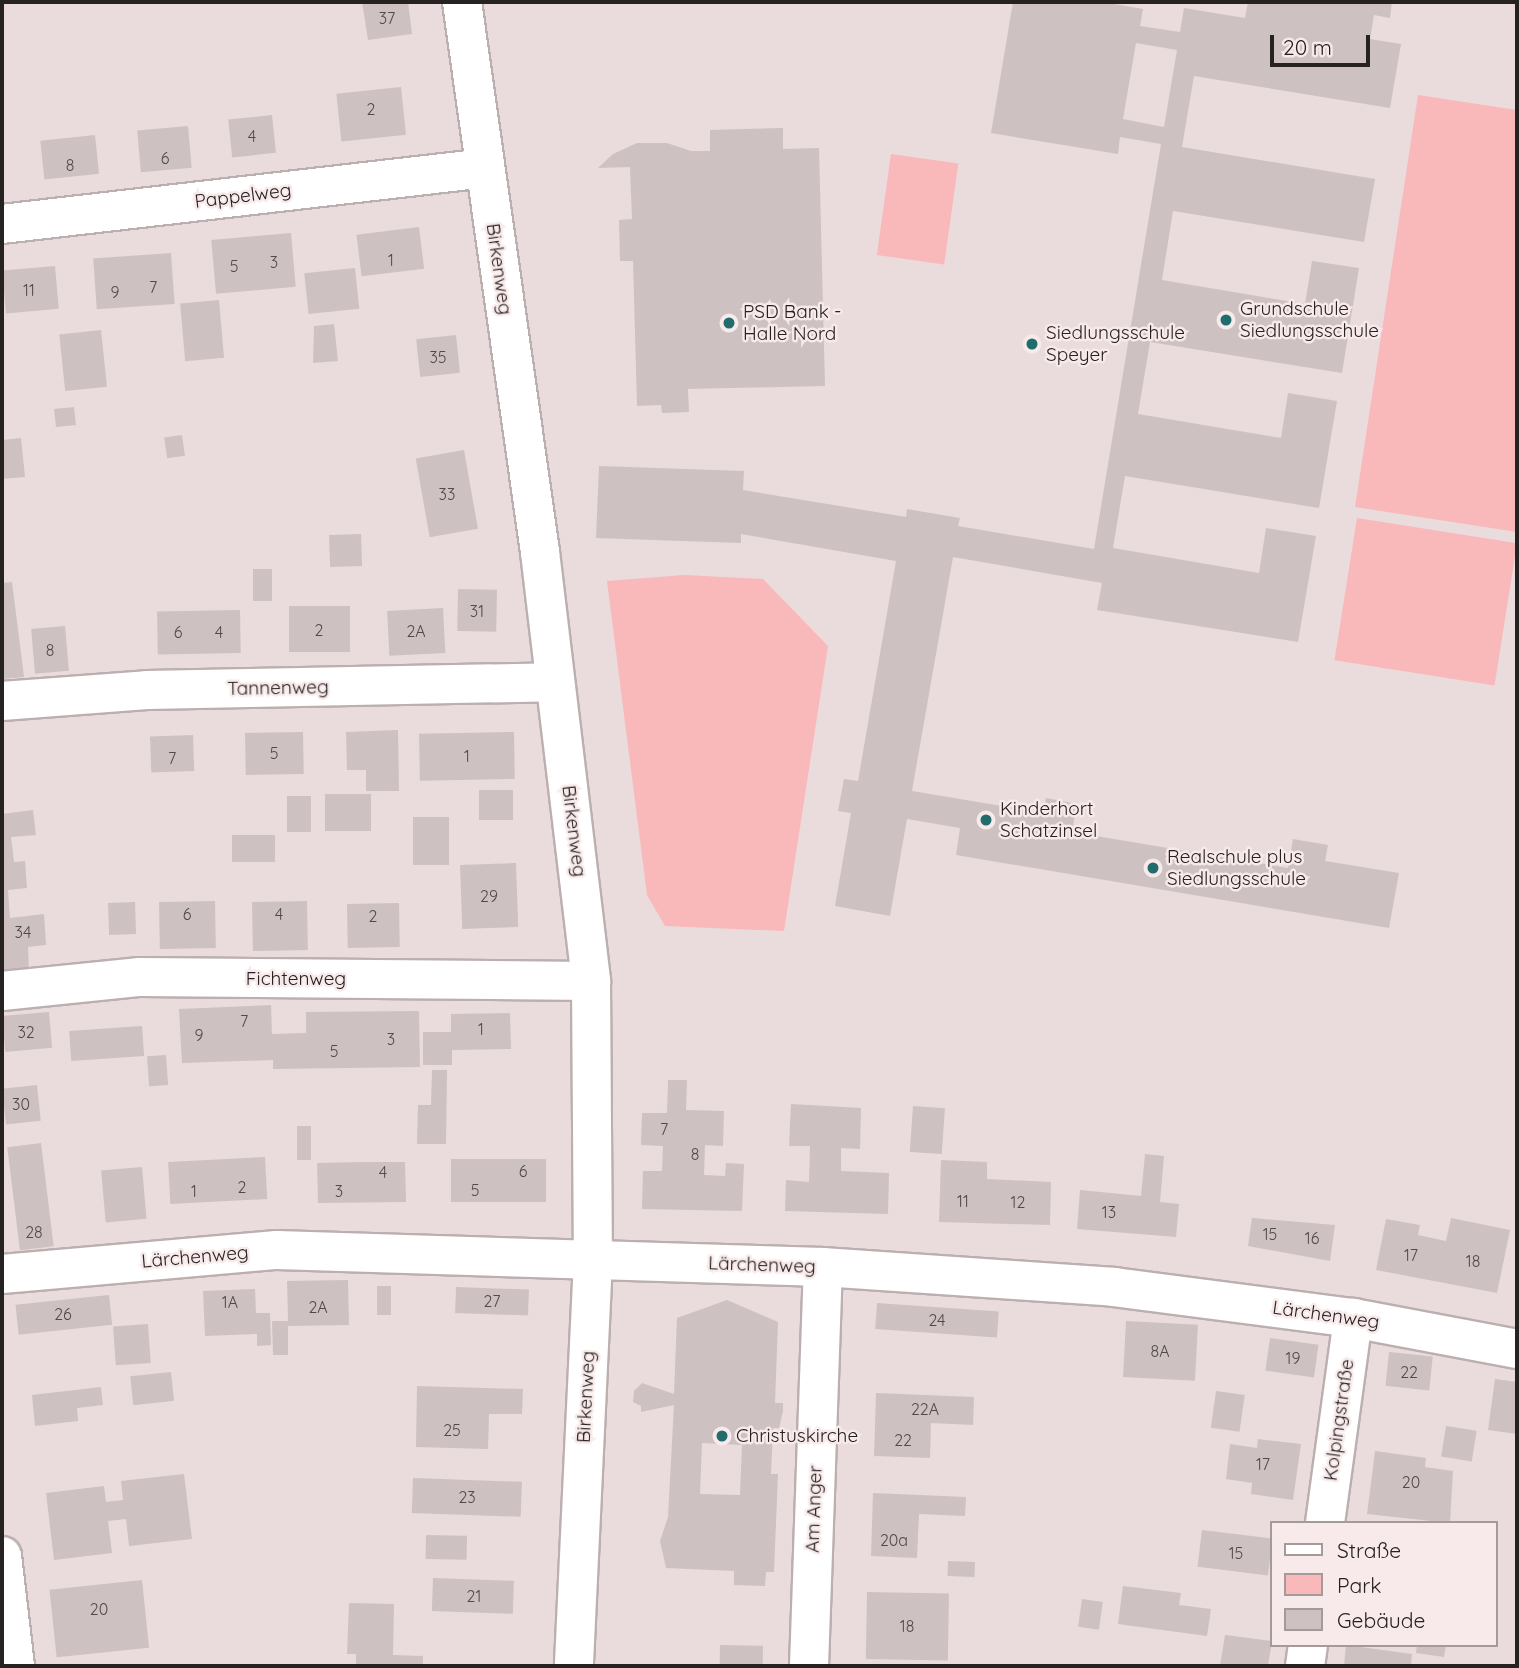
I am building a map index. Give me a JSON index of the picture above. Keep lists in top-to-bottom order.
{
  "streets": {
    "street": [
      "Pappelweg",
      "Birkenweg",
      "Tannenweg",
      "Fichtenweg",
      "Lärchenweg",
      "Kolpingstraße",
      "Am Anger"
    ]
  },
  "crossings": [
    ["Pappelweg", "Birkenweg"],
    ["Birkenweg", "Tannenweg"],
    ["Birkenweg", "Fichtenweg"],
    ["Birkenweg", "Lärchenweg"],
    ["Lärchenweg", "Kolpingstraße"],
    ["Lärchenweg", "Am Anger"]
  ],
  "places": [
    "Grundschule Siedlungsschule",
    "PSD Bank - Halle Nord",
    "Siedlungsschule Speyer",
    "Kinderhort Schatzinsel",
    "Realschule plus Siedlungsschule",
    "Christuskirche"
  ],
  "house_numbers": [
    "37",
    "2",
    "4",
    "6",
    "8",
    "1",
    "3",
    "5",
    "7",
    "11",
    "9",
    "35",
    "33",
    "31",
    "2",
    "2A",
    "6",
    "4",
    "8",
    "5",
    "1",
    "7",
    "29",
    "6",
    "4",
    "2",
    "34",
    "7",
    "1",
    "32",
    "9",
    "3",
    "5",
    "30",
    "7",
    "8",
    "6",
    "4",
    "2",
    "5",
    "1",
    "3",
    "11",
    "12",
    "13",
    "28",
    "15",
    "16",
    "17",
    "18",
    "27",
    "1A",
    "2A",
    "26",
    "24",
    "8A",
    "19",
    "22",
    "22A",
    "25",
    "22",
    "17",
    "20",
    "23",
    "20a",
    "15",
    "21",
    "20",
    "18"
  ],
  "legend": ["Straße", "Park", "Gebäude"],
  "scale_bar": "20 m"
}
